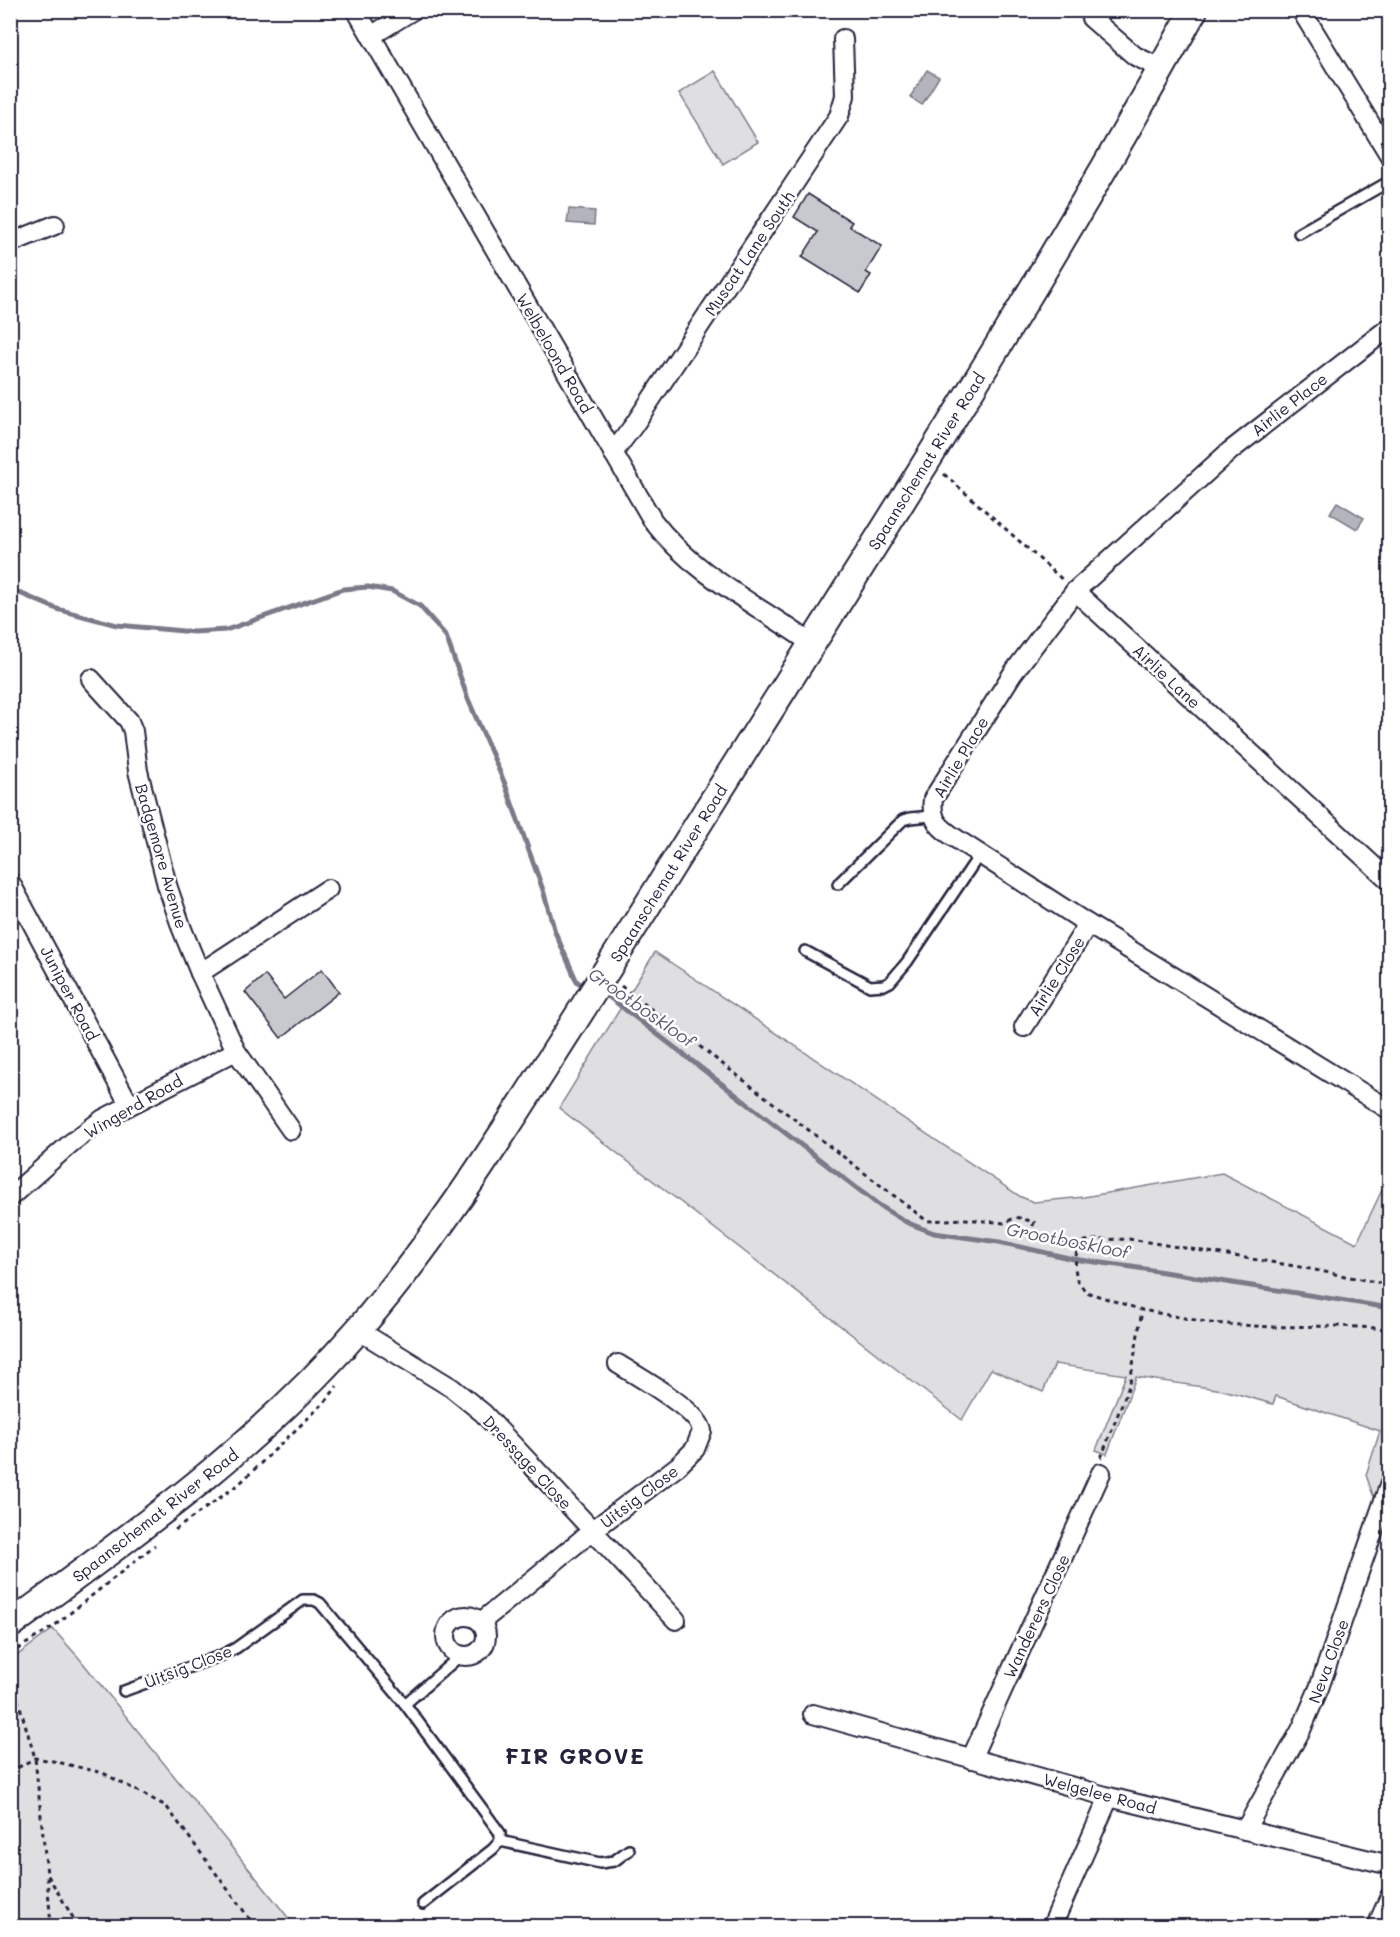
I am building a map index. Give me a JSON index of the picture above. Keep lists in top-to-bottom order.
{
  "streets": {
    "main road": ["Spaanschemat River Road"],
    "street": [
      "Muscat Lane South",
      "Welbeloond Road",
      "Airlie Place",
      "Airlie Lane",
      "Badgemore Avenue",
      "Airlie Close",
      "Juniper Road",
      "Wingerd Road",
      "Dressage Close",
      "Uitsig Close",
      "Wanderers Close",
      "Neva Close",
      "Welgelee Road"
    ]
  },
  "crossings": [
    ["Muscat Lane South", "Welbeloond Road"],
    ["Welbeloond Road", "Spaanschemat River Road"],
    ["Airlie Place", "Airlie Lane"],
    ["Airlie Place", "Airlie Close"],
    ["Spaanschemat River Road", "Dressage Close"],
    ["Badgemore Avenue", "Wingerd Road"],
    ["Juniper Road", "Wingerd Road"],
    ["Dressage Close", "Uitsig Close"],
    ["Wanderers Close", "Welgelee Road"],
    ["Neva Close", "Welgelee Road"]
  ],
  "districts": ["FIR GROVE"],
  "water": ["Grootboskloof"]
}
